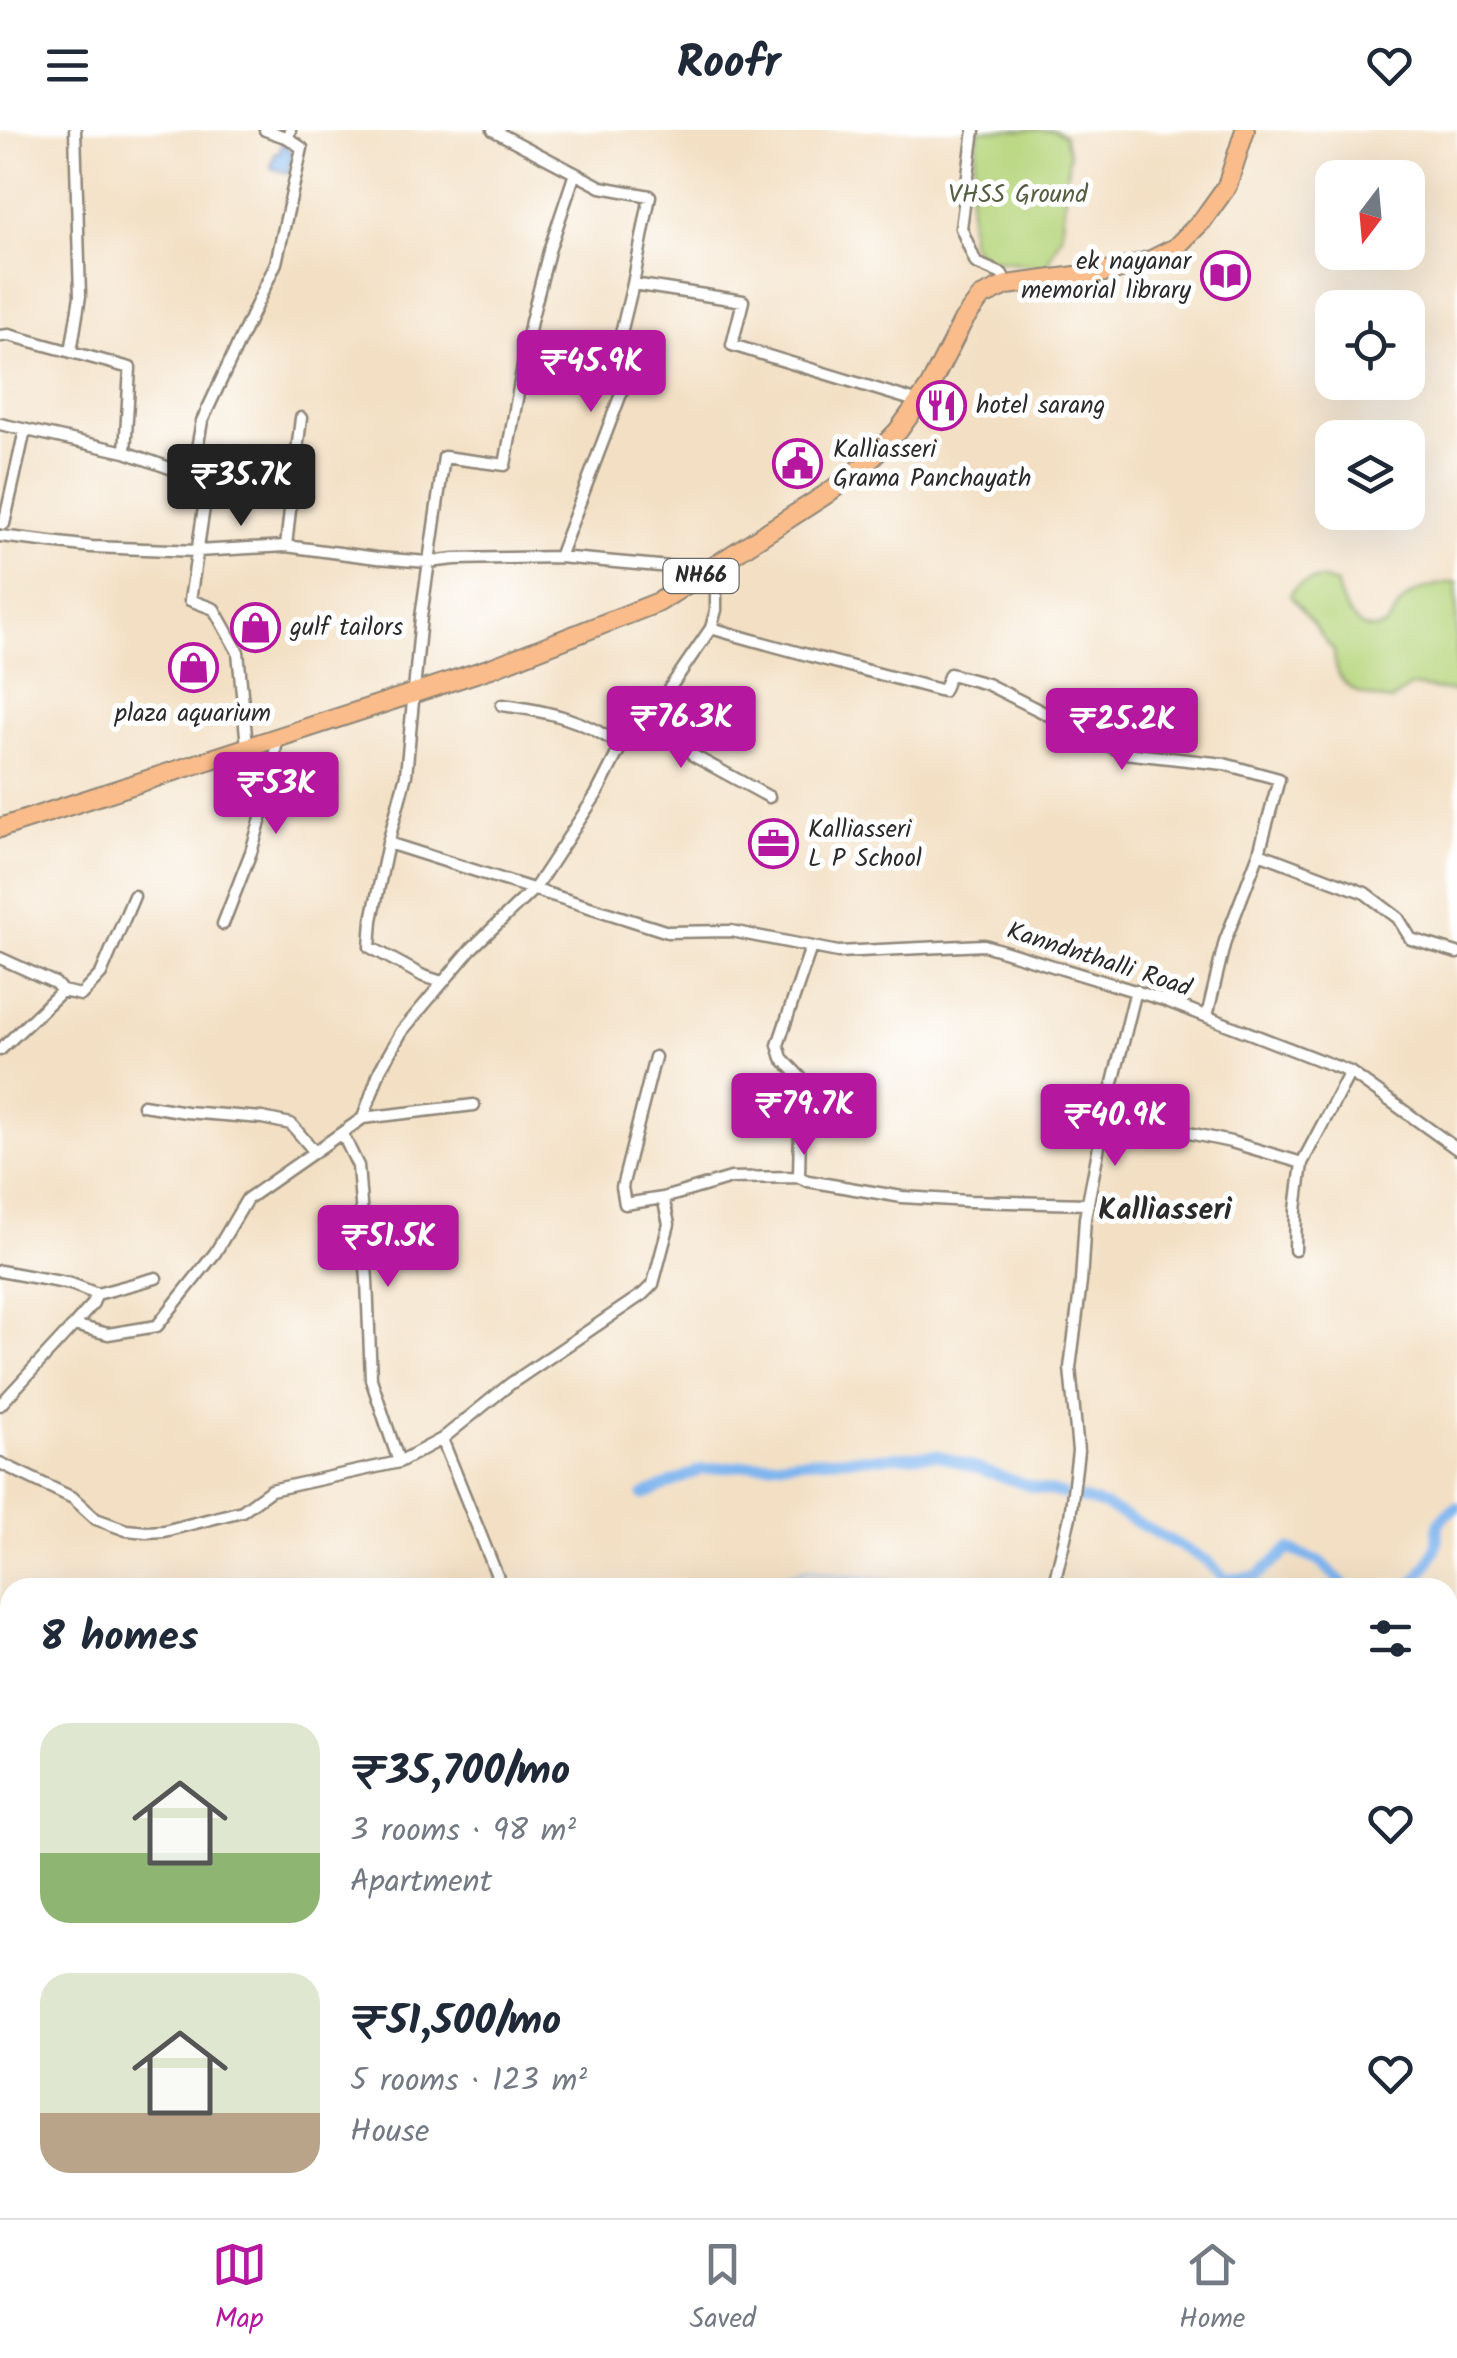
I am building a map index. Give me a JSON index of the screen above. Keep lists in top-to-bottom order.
{
  "streets": {
    "highway": ["NH66"],
    "street": ["Kanndnthalli Road"]
  },
  "districts": ["Kalliasseri"],
  "parks": ["VHSS Ground"],
  "places": {
    "library": ["ek nayanar memorial library"],
    "restaurant": ["hotel sarang"],
    "public building": ["Kalliasseri Grama Panchayath"],
    "shop": ["gulf tailors", "plaza aquarium"],
    "office": ["Kalliasseri L P School"]
  },
  "north": "bottom",
  "page": {
    "header": "Roofr",
    "price": [
      "₹45.9K",
      "₹35.7K",
      "₹76.3K",
      "₹25.2K",
      "₹53K",
      "₹79.7K",
      "₹40.9K",
      "₹51.5K"
    ],
    "heading": "8 homes",
    "list": [
      {
        "name": "₹35,700/mo",
        "note": "3 rooms · 98 m² · Apartment"
      },
      {
        "name": "₹51,500/mo",
        "note": "5 rooms · 123 m² · House"
      }
    ],
    "tabs": ["Map", "Saved", "Home"]
  }
}
